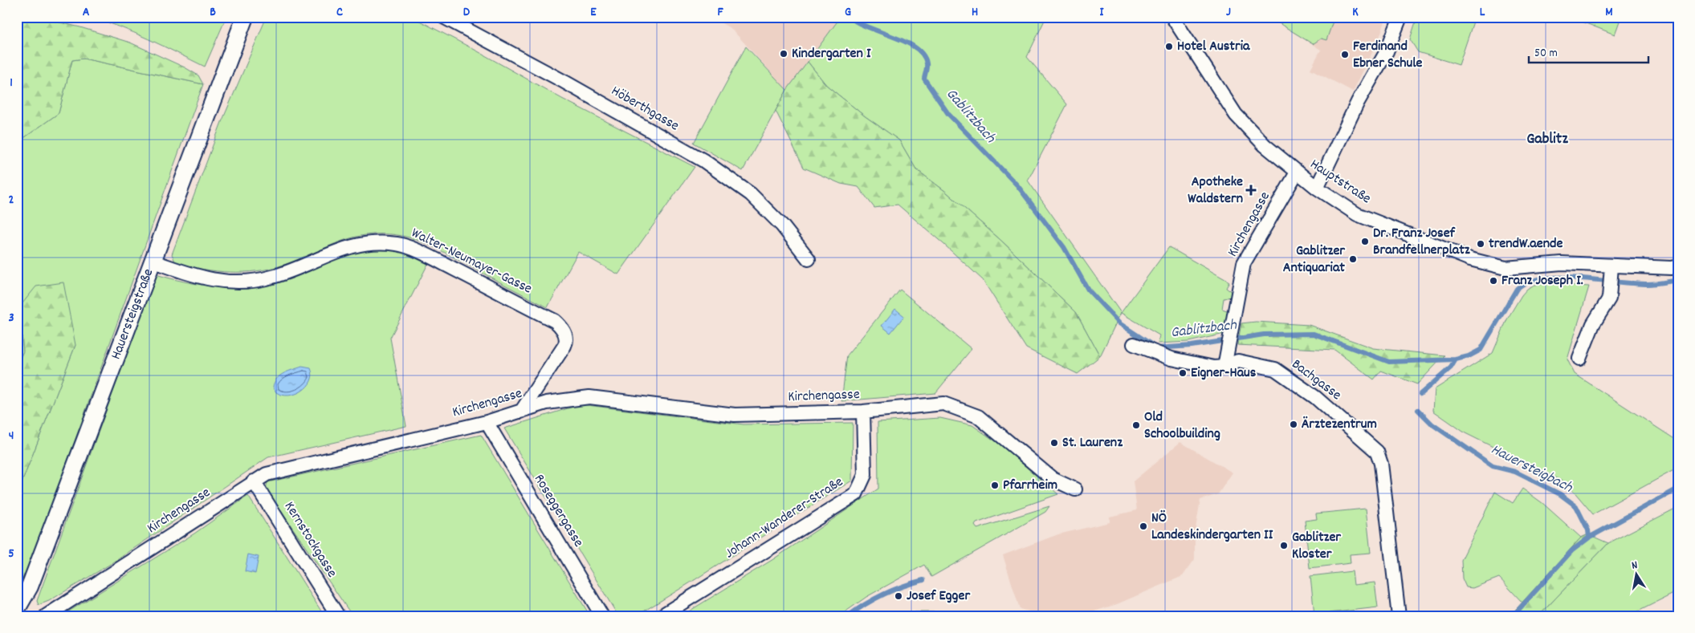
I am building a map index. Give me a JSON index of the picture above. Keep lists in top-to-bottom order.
{
  "streets": {
    "street": [
      "Höberthgasse",
      "Hauptstraße",
      "Kirchengasse",
      "Walter-Neumayer-Gasse",
      "Hauersteigstraße",
      "Bachgasse",
      "Roseggergasse",
      "Johann-Wanderer-Straße",
      "Kernstockgasse"
    ]
  },
  "crossings": [
    ["Hauptstraße", "Kirchengasse"],
    ["Kirchengasse", "Walter-Neumayer-Gasse"],
    ["Kirchengasse", "Bachgasse"],
    ["Kirchengasse", "Roseggergasse"],
    ["Kirchengasse", "Johann-Wanderer-Straße"],
    ["Kirchengasse", "Kernstockgasse"],
    ["Walter-Neumayer-Gasse", "Hauersteigstraße"]
  ],
  "districts": ["Gablitz"],
  "water": ["Gablitzbach", "Hauersteigbach"],
  "places": {
    "other": [
      "Hotel Austria",
      "Kindergarten I",
      "Ferdinand Ebner Schule",
      "Dr. Franz Josef Brandfellnerplatz",
      "trendW.aende",
      "Gablitzer Antiquariat",
      "Franz Joseph I.",
      "Eigner-Haus",
      "Ärztezentrum",
      "Old Schoolbuilding",
      "St. Laurenz",
      "Pfarrheim",
      "NÖ Landeskindergarten II",
      "Gablitzer Kloster",
      "Josef Egger"
    ],
    "health": ["Apotheke Waldstern"]
  },
  "scale_bar": "50 m",
  "north": "top",
  "grid": {
    "columns": [
      "A",
      "B",
      "C",
      "D",
      "E",
      "F",
      "G",
      "H",
      "I",
      "J",
      "K",
      "L",
      "M"
    ],
    "rows": [
      "1",
      "2",
      "3",
      "4",
      "5"
    ]
  }
}
